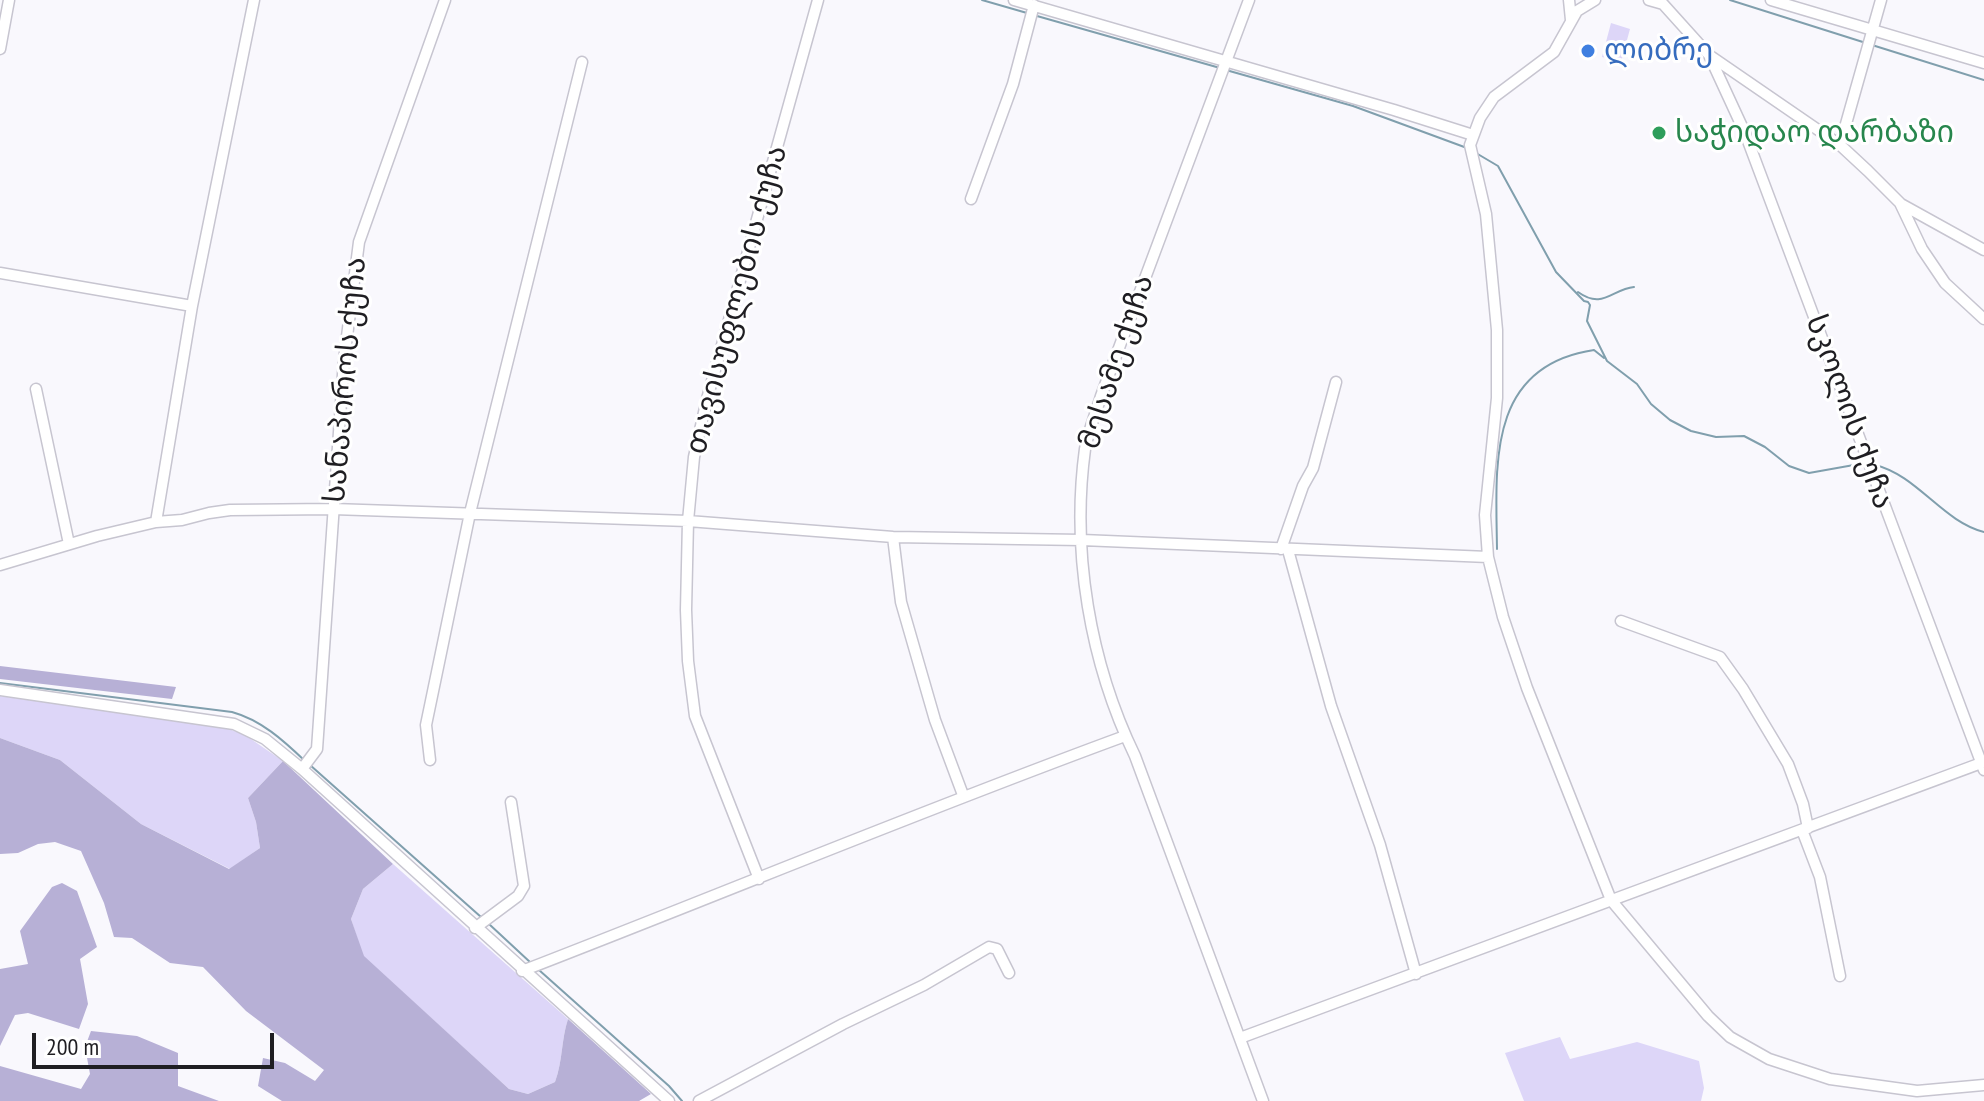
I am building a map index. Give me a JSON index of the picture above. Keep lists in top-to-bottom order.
{
  "streets": {
    "street": [
      "თავისუფლების ქუჩა",
      "მესამე ქუჩა",
      "სანაპიროს ქუჩა",
      "სკოლის ქუჩა"
    ]
  },
  "places": ["ლიბრე", "საჭიდაო დარბაზი"],
  "scale_bar": "200 m"
}
